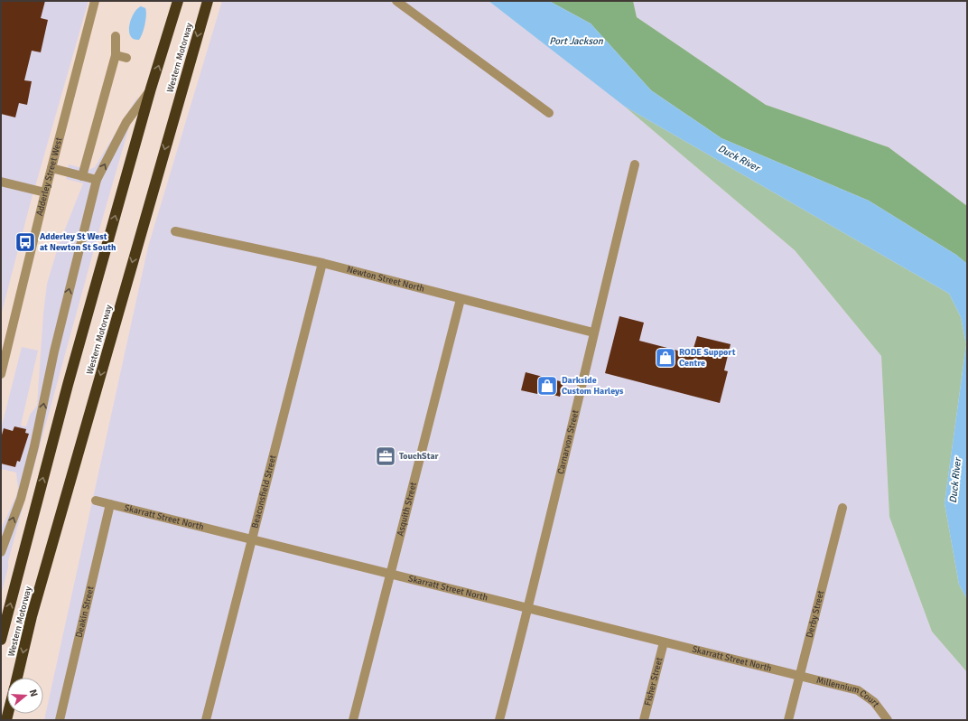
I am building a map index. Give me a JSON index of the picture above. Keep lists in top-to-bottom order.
{
  "streets": {
    "highway": ["Western Motorway"],
    "street": [
      "Adderley Street West",
      "Newton Street North",
      "Carnarvon Street",
      "Beaconsfield Street",
      "Asquith Street",
      "Skarratt Street North",
      "Deakin Street",
      "Derby Street",
      "Fisher Street",
      "Millennium Court"
    ]
  },
  "crossings": [
    ["Newton Street North", "Carnarvon Street"],
    ["Newton Street North", "Beaconsfield Street"],
    ["Newton Street North", "Asquith Street"],
    ["Carnarvon Street", "Skarratt Street North"],
    ["Beaconsfield Street", "Skarratt Street North"],
    ["Asquith Street", "Skarratt Street North"],
    ["Skarratt Street North", "Deakin Street"],
    ["Skarratt Street North", "Derby Street"],
    ["Skarratt Street North", "Fisher Street"],
    ["Skarratt Street North", "Millennium Court"],
    ["Derby Street", "Millennium Court"]
  ],
  "water": ["Port Jackson", "Duck River"],
  "places": {
    "bus stop": ["Adderley St West at Newton St South"],
    "shop": ["RODE Support Centre", "Darkside Custom Harleys"],
    "office": ["TouchStar"]
  },
  "north": "right"
}
